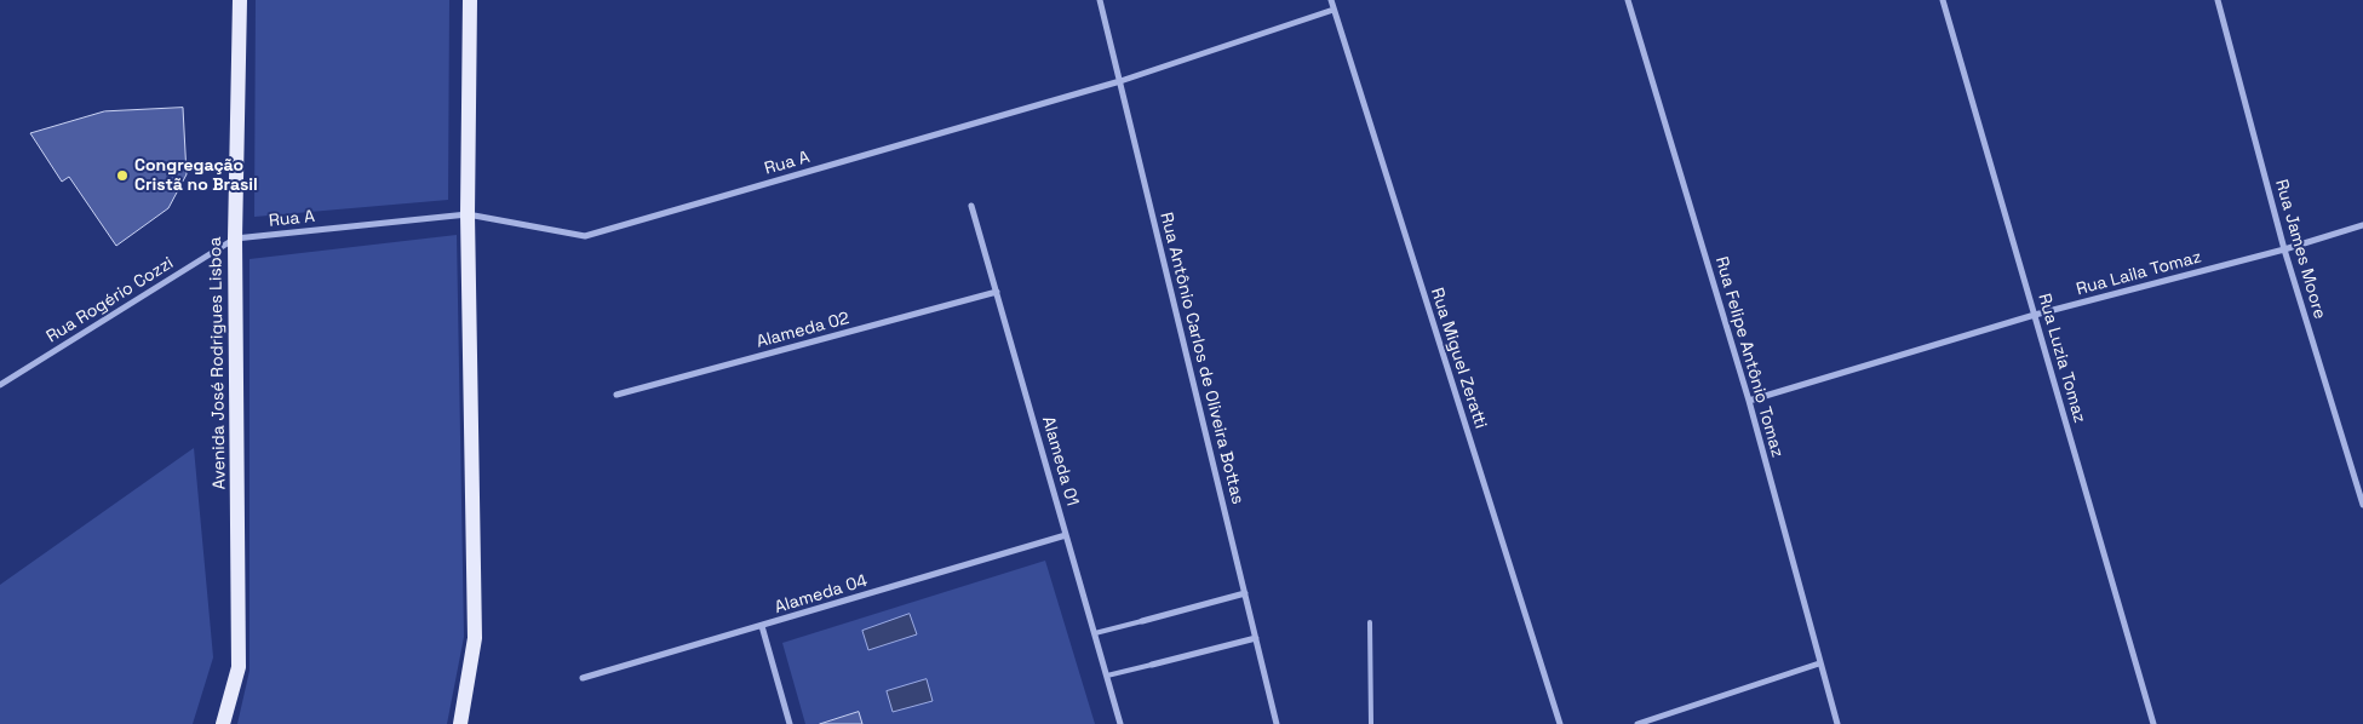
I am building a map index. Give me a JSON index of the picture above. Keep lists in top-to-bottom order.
{
  "streets": {
    "main road": ["Avenida José Rodrigues Lisboa"],
    "street": [
      "Rua A",
      "Rua James Moore",
      "Rua Laila Tomaz",
      "Rua Rogério Cozzi",
      "Alameda 02",
      "Rua Felipe Antônio Tomaz",
      "Rua Antônio Carlos de Oliveira Bottas",
      "Rua Miguel Zeratti",
      "Rua Luzia Tomaz",
      "Alameda 01",
      "Alameda 04"
    ]
  },
  "crossings": [
    ["Rua A", "Rua Rogério Cozzi"],
    ["Rua A", "Rua Antônio Carlos de Oliveira Bottas"],
    ["Rua A", "Rua Miguel Zeratti"],
    ["Rua A", "Avenida José Rodrigues Lisboa"],
    ["Rua James Moore", "Rua Laila Tomaz"],
    ["Rua Laila Tomaz", "Rua Felipe Antônio Tomaz"],
    ["Rua Laila Tomaz", "Rua Luzia Tomaz"],
    ["Rua Rogério Cozzi", "Avenida José Rodrigues Lisboa"],
    ["Alameda 02", "Alameda 01"],
    ["Alameda 01", "Alameda 04"]
  ],
  "places": ["Congregação Cristã no Brasil"]
}
